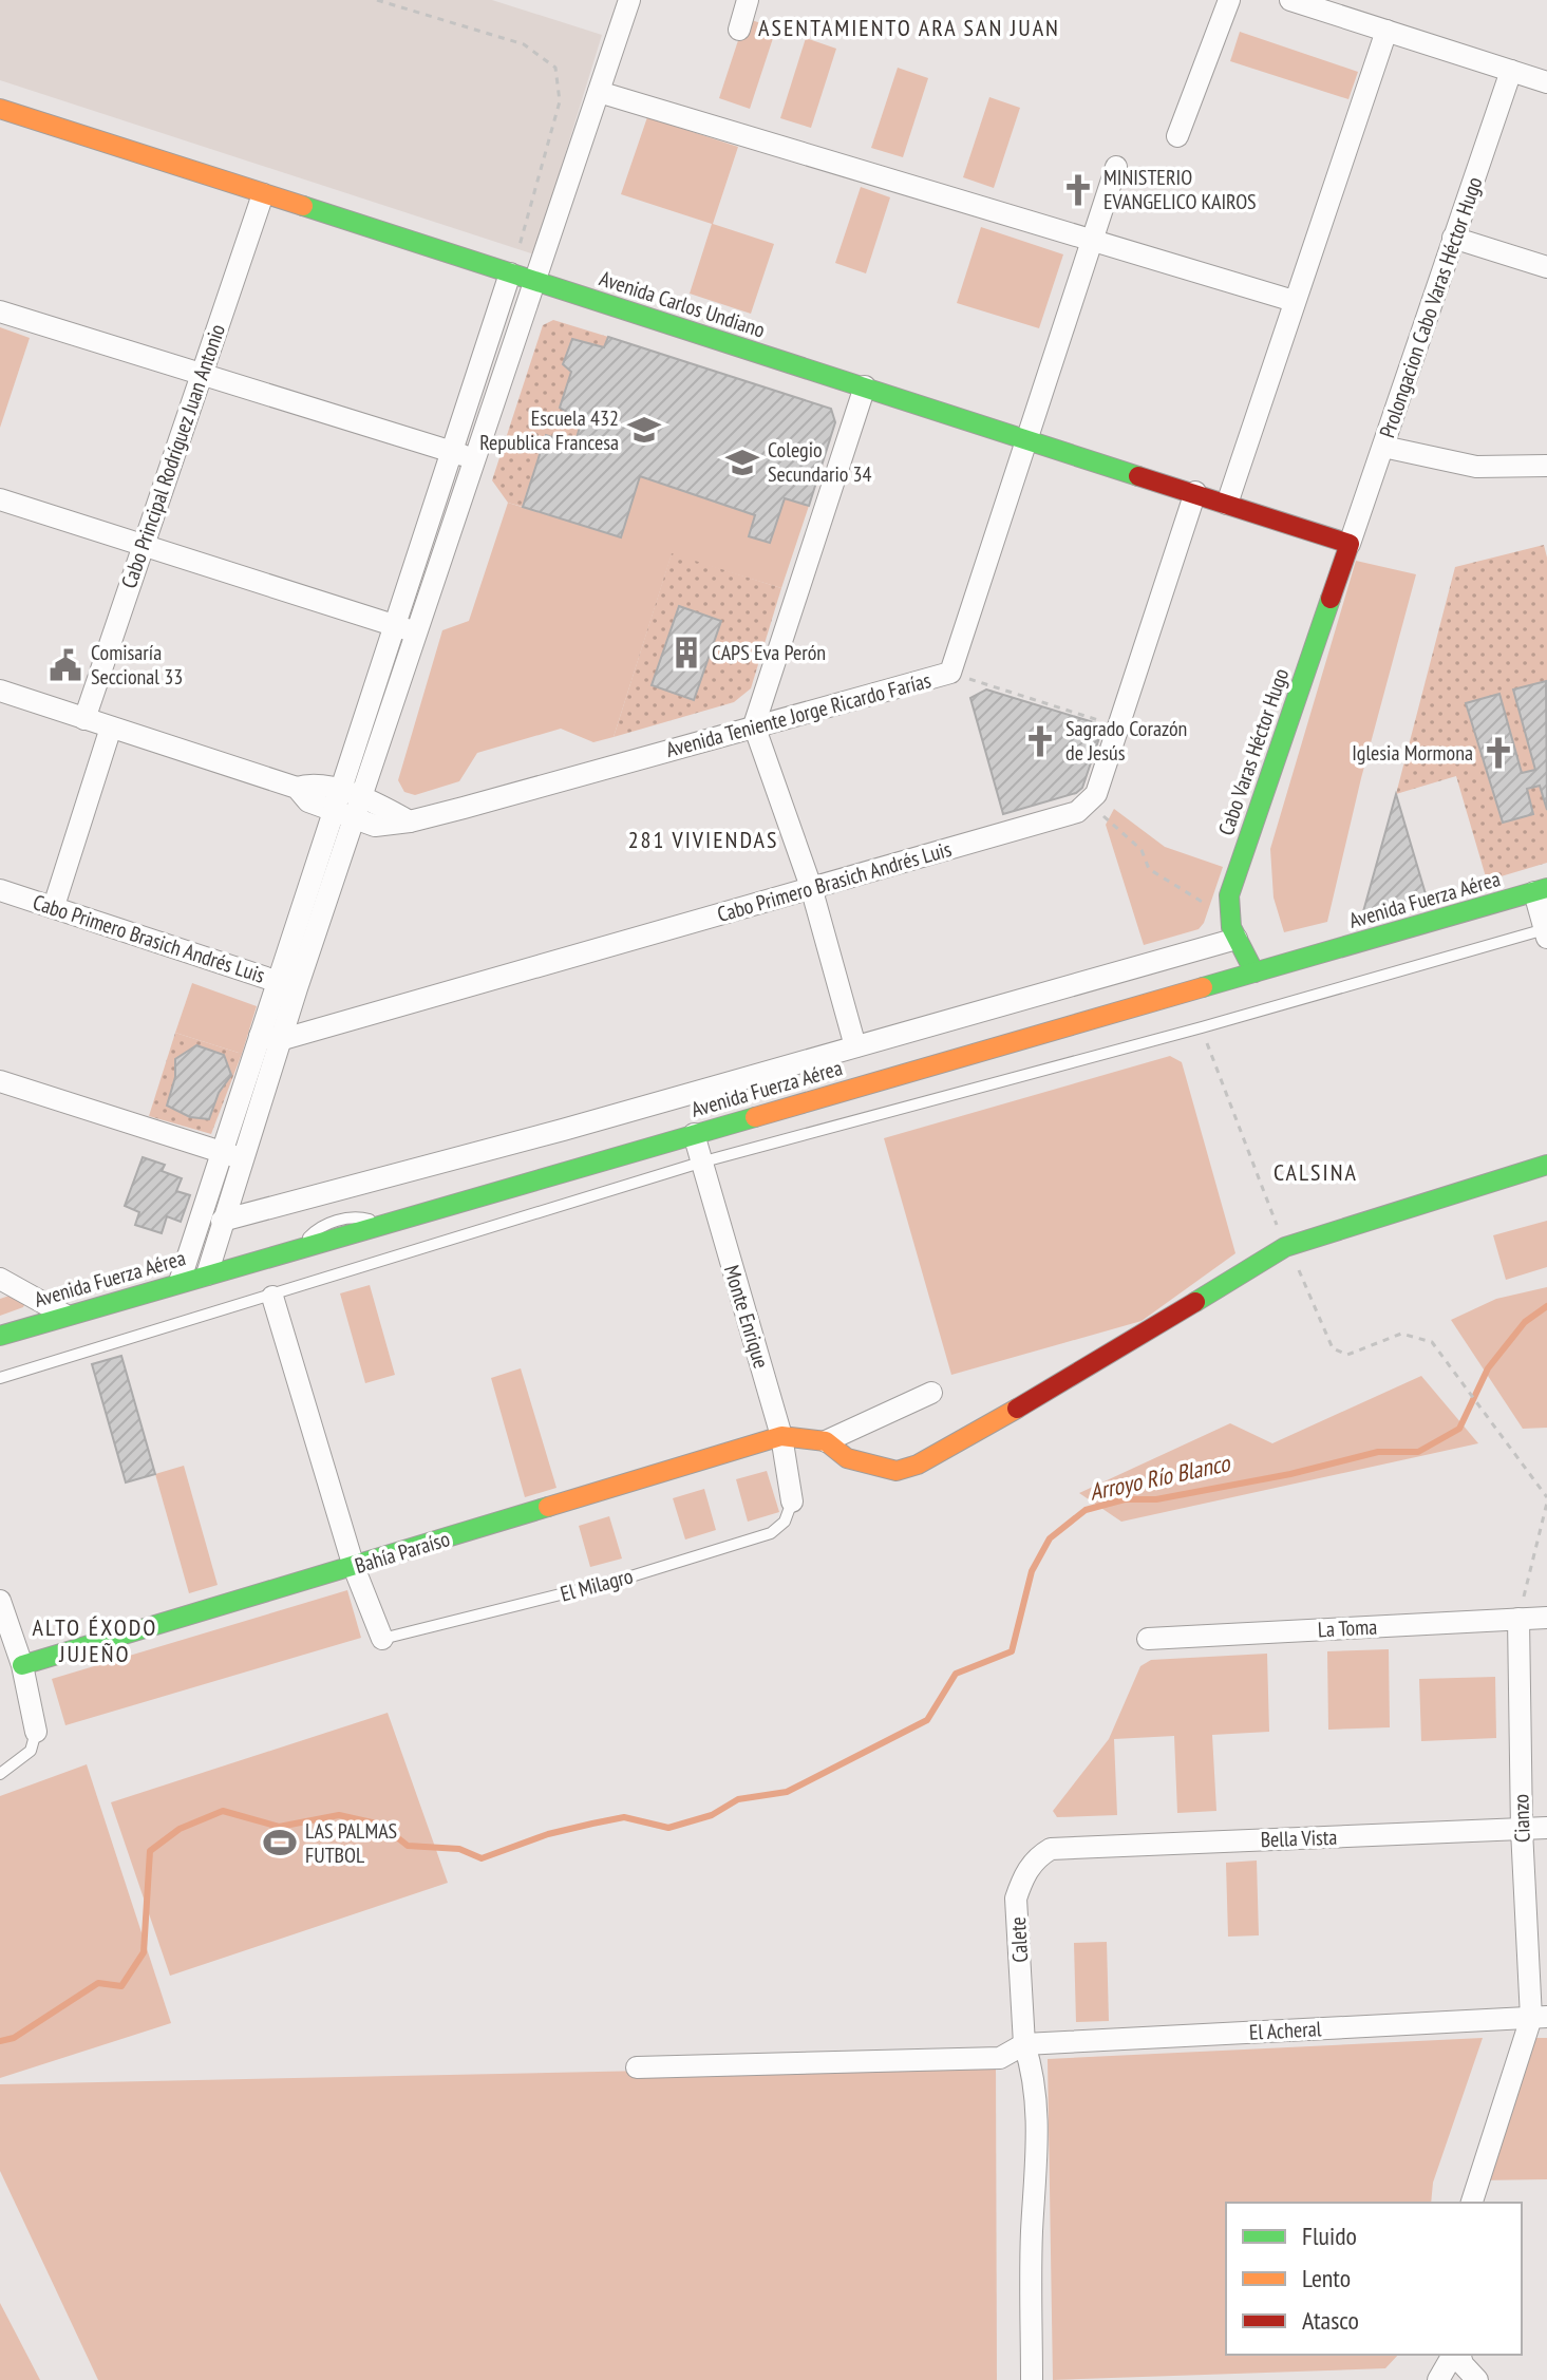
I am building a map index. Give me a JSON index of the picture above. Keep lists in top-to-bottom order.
{
  "streets": {
    "street": [
      "Avenida Carlos Undiano",
      "Prolongacion Cabo Varas Héctor Hugo",
      "Cabo Principal Rodríguez Juan Antonio",
      "Avenida Teniente Jorge Ricardo Farías",
      "Cabo Varas Héctor Hugo",
      "Cabo Primero Brasich Andrés Luis",
      "Avenida Fuerza Aérea",
      "Monte Enrique",
      "Bahía Paraíso",
      "La Toma",
      "Cianzo",
      "Bella Vista",
      "Calete",
      "El Acheral"
    ],
    "lane": ["El Milagro"]
  },
  "crossings": [
    ["Avenida Carlos Undiano", "Prolongacion Cabo Varas Héctor Hugo"],
    ["Avenida Carlos Undiano", "Cabo Principal Rodríguez Juan Antonio"],
    ["Avenida Carlos Undiano", "Avenida Teniente Jorge Ricardo Farías"],
    ["Avenida Carlos Undiano", "Cabo Varas Héctor Hugo"],
    ["Prolongacion Cabo Varas Héctor Hugo", "Cabo Varas Héctor Hugo"],
    ["Cabo Principal Rodríguez Juan Antonio", "Avenida Teniente Jorge Ricardo Farías"],
    ["Avenida Fuerza Aérea", "Monte Enrique"],
    ["Monte Enrique", "Bahía Paraíso"],
    ["Monte Enrique", "El Milagro"],
    ["La Toma", "Cianzo"],
    ["Cianzo", "Bella Vista"],
    ["Cianzo", "El Acheral"],
    ["Bella Vista", "Calete"],
    ["Calete", "El Acheral"]
  ],
  "districts": [
    "ASENTAMIENTO ARA SAN JUAN",
    "281 VIVIENDAS",
    "CALSINA",
    "ALTO ÉXODO JUJEÑO"
  ],
  "water": ["Arroyo Río Blanco"],
  "places": {
    "church": ["MINISTERIO EVANGELICO KAIROS", "Sagrado Corazón de Jesús", "Iglesia Mormona"],
    "school or university": ["Escuela 432 Republica Francesa", "Colegio Secundario 34"],
    "building": ["CAPS Eva Perón"],
    "public building": ["Comisaría Seccional 33"],
    "sports": ["LAS PALMAS FUTBOL"]
  },
  "legend": ["Fluido", "Lento", "Atasco"]
}
